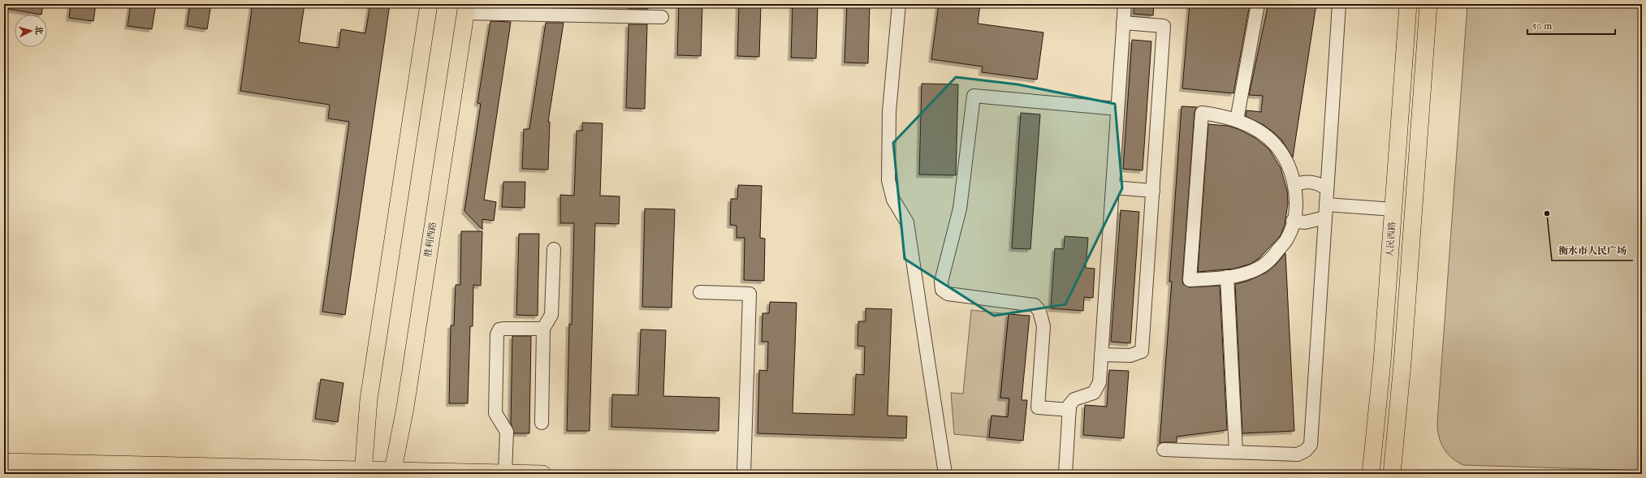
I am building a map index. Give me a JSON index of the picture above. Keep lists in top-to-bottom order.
{
  "streets": {
    "main road": ["胜利西路", "人民西路"]
  },
  "places": ["衡水市人民广场"],
  "scale_bar": "50 m",
  "north": "right"
}
